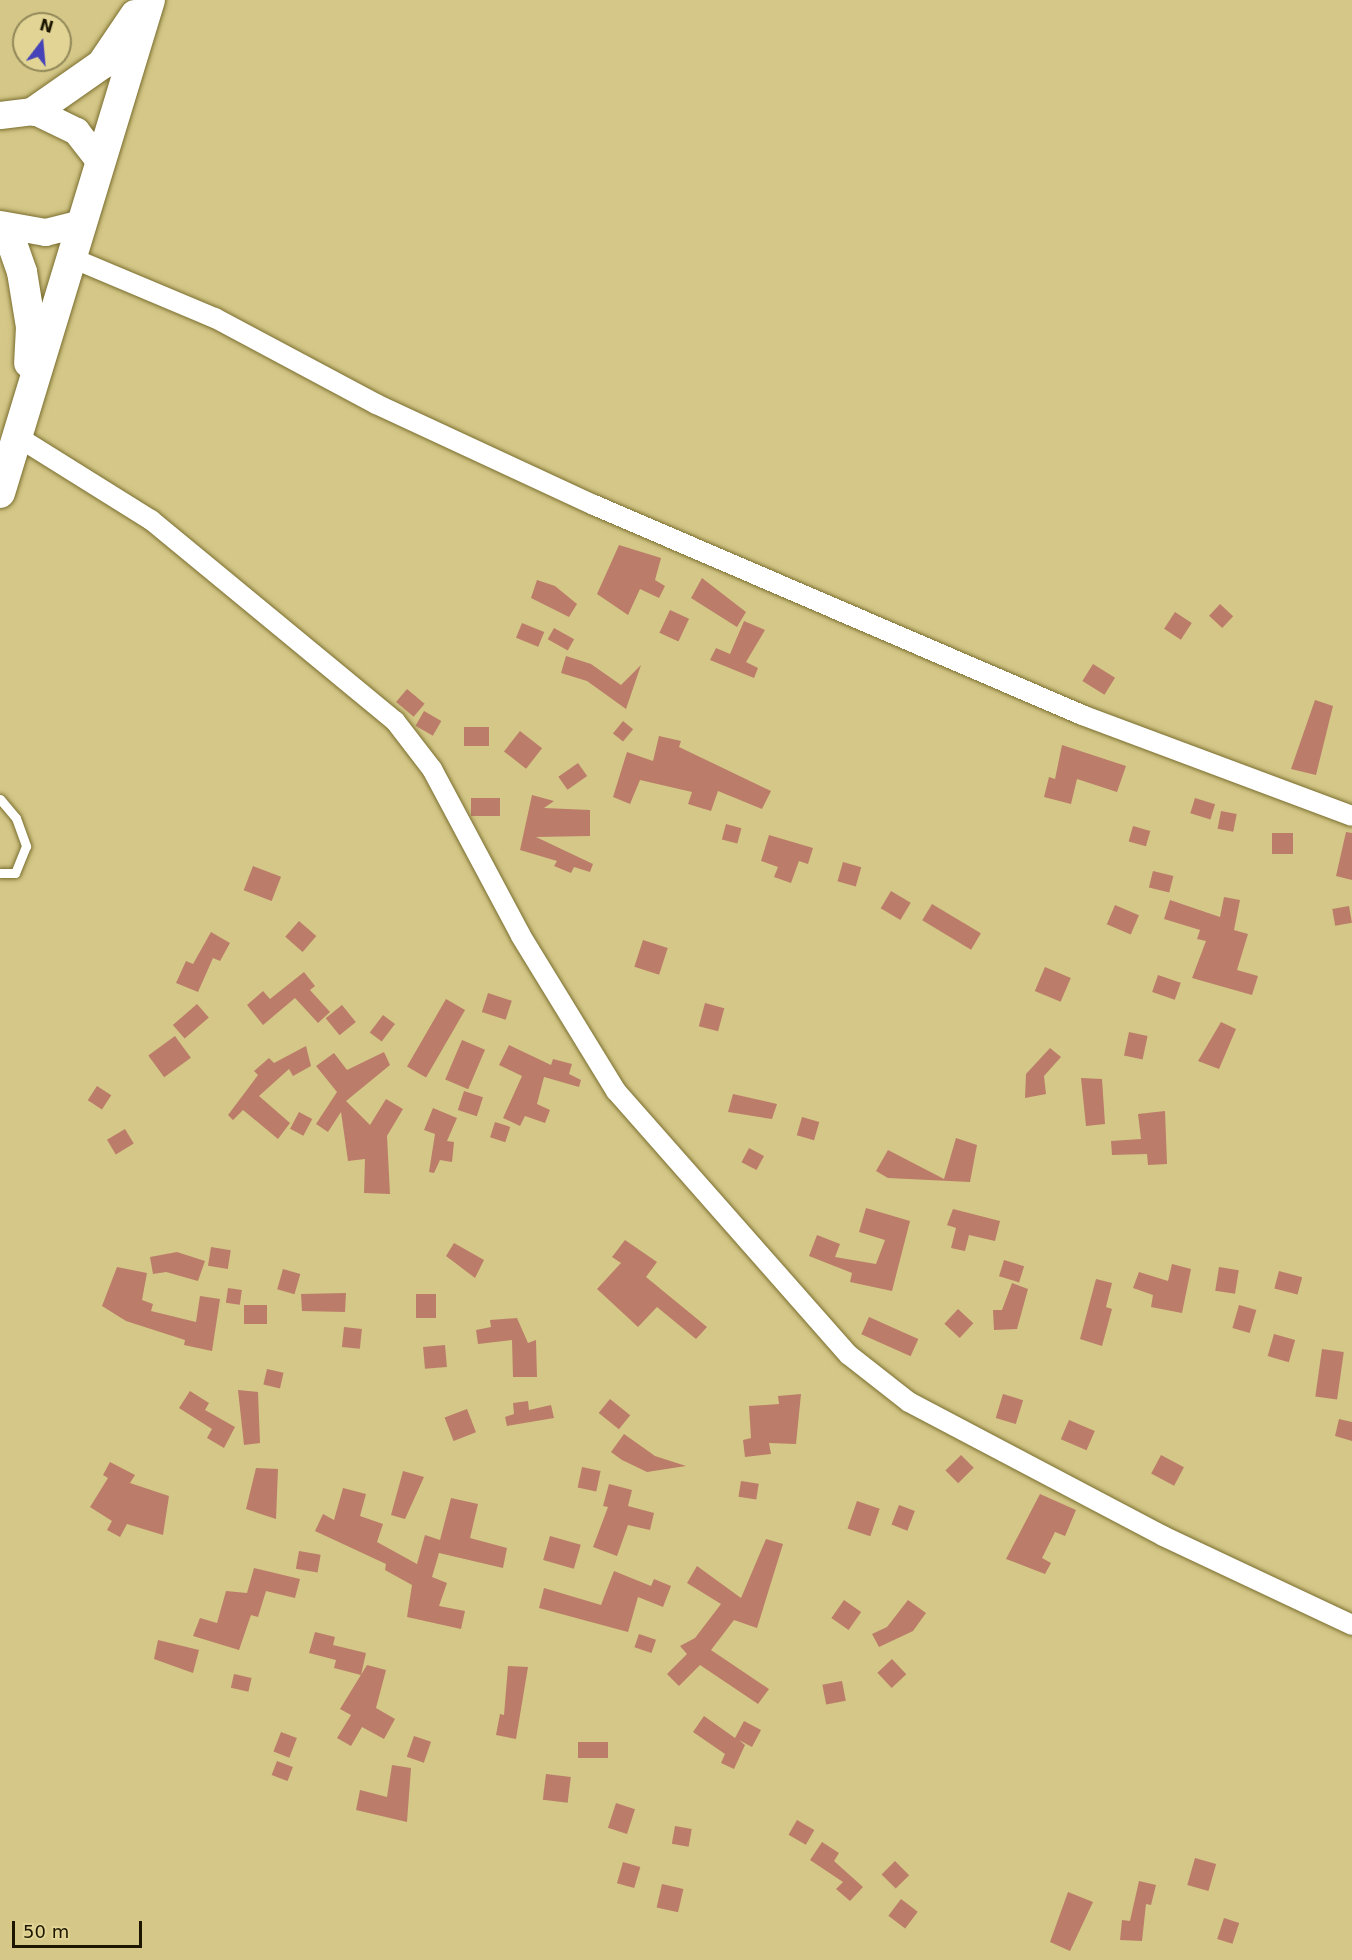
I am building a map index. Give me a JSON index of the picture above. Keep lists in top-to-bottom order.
{
  "scale_bar": "50 m",
  "north": "top"
}
